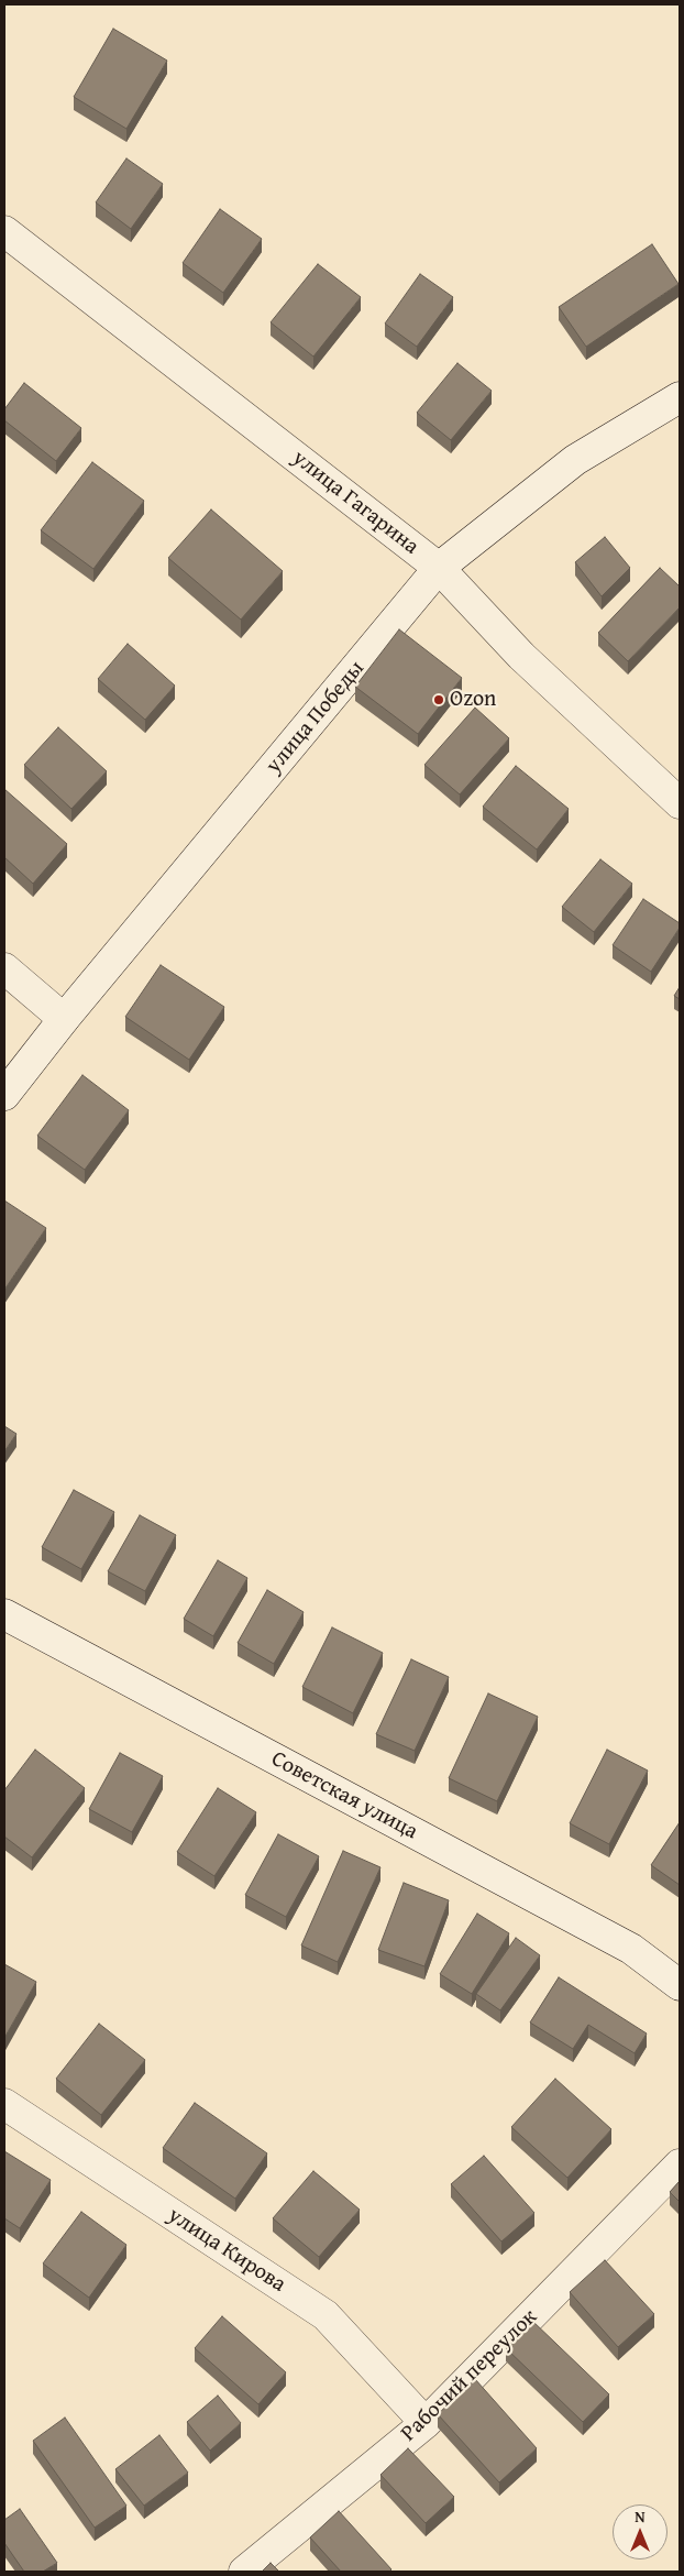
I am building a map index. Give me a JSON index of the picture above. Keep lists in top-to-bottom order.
{
  "streets": {
    "street": [
      "улица Гагарина",
      "улица Победы",
      "Советская улица",
      "улица Кирова",
      "Рабочий переулок"
    ]
  },
  "crossings": [
    ["улица Гагарина", "улица Победы"],
    ["улица Кирова", "Рабочий переулок"]
  ],
  "places": ["Ozon"],
  "north": "top"
}
